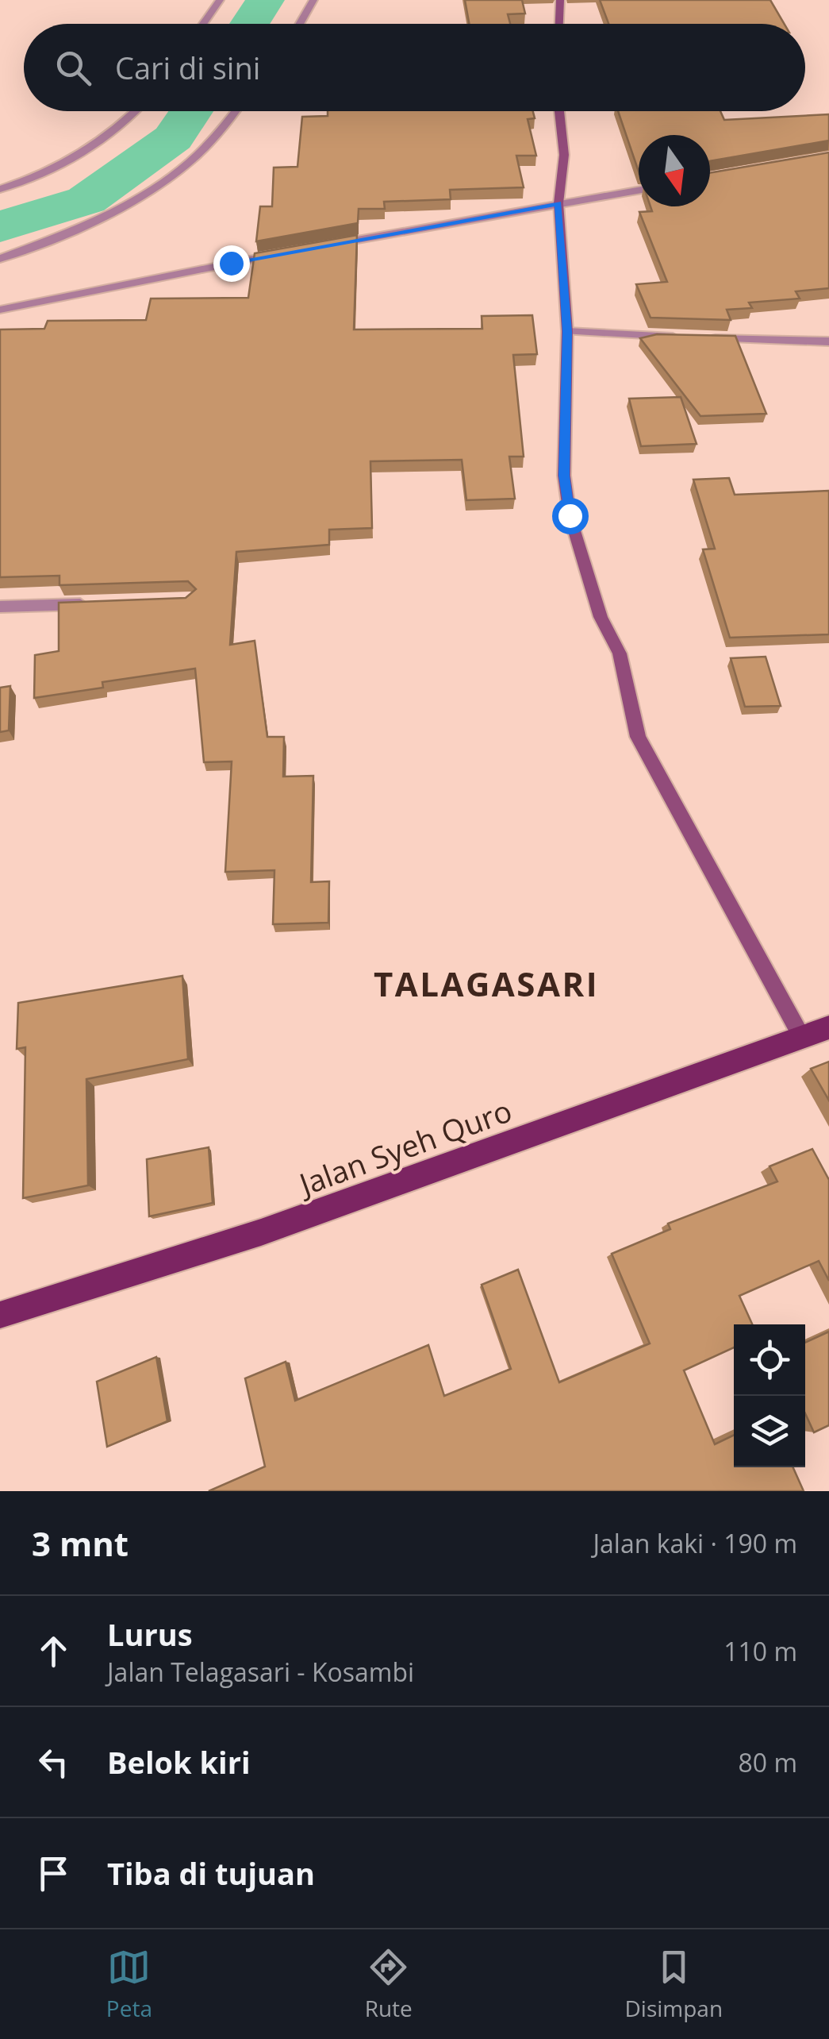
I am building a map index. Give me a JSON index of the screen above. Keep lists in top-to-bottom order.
{
  "streets": {
    "main road": ["Jalan Syeh Quro"]
  },
  "districts": ["TALAGASARI"],
  "north": "bottom",
  "page": {
    "search": "Cari di sini",
    "heading": ["3 mnt", "Jalan kaki · 190 m"],
    "list": [
      ["Lurus", "Jalan Telagasari - Kosambi", "110 m"],
      ["Belok kiri", "80 m"],
      "Tiba di tujuan"
    ],
    "nav": ["Peta", "Rute", "Disimpan"]
  }
}
